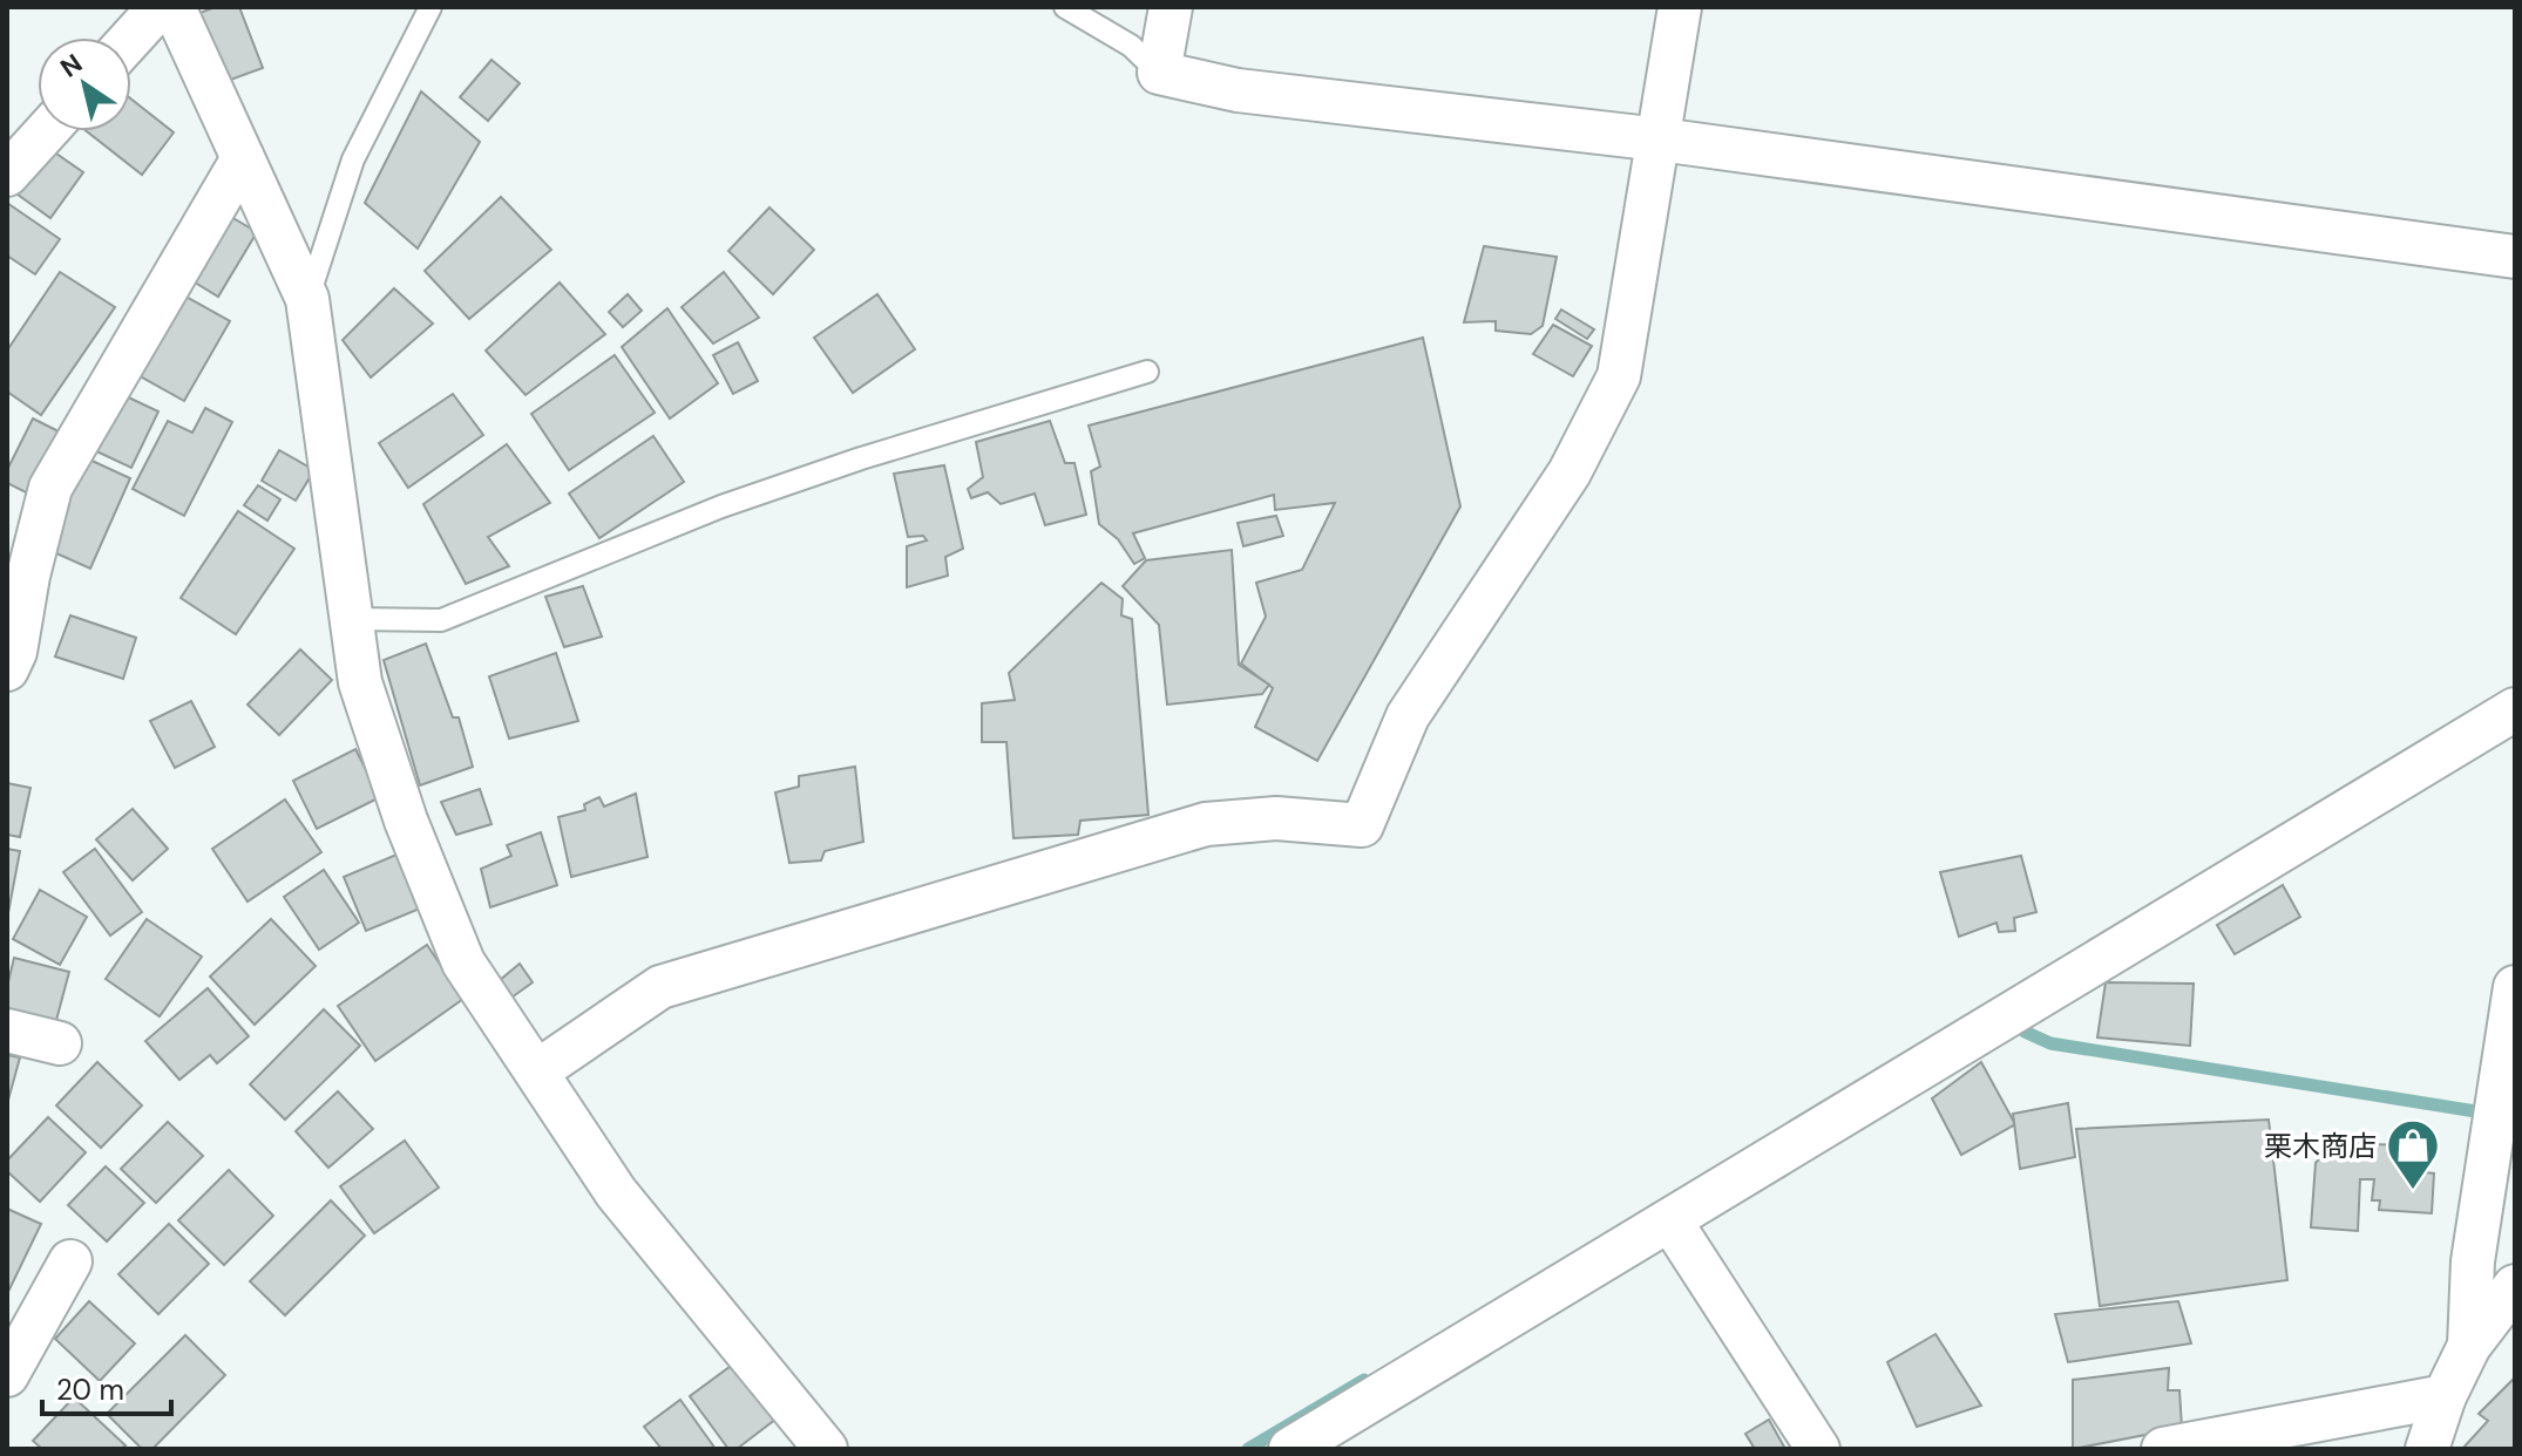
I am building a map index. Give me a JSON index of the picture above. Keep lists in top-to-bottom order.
{
  "places": {
    "shop": ["栗木商店"]
  },
  "scale_bar": "20 m",
  "north": "top left"
}
